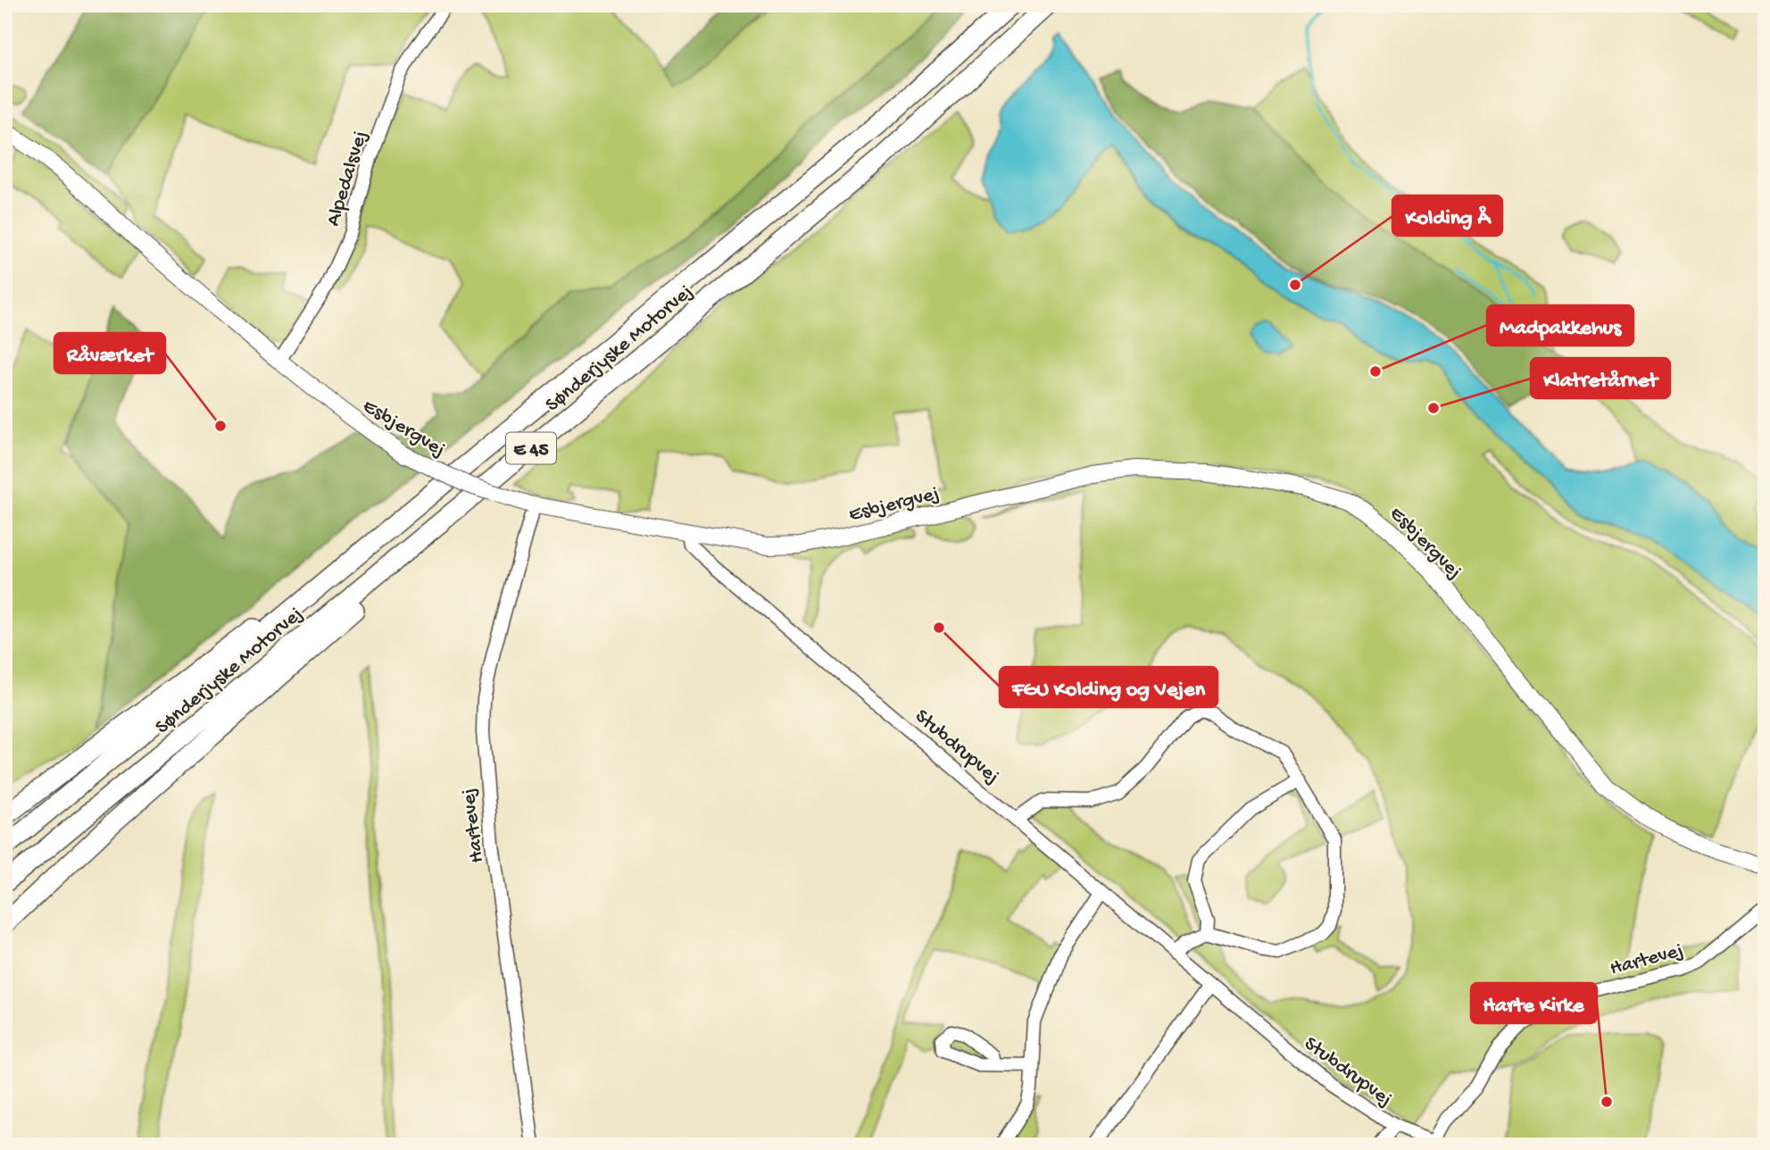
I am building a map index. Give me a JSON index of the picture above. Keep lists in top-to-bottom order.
{
  "streets": {
    "highway": ["Sønderjyske Motorvej", "E 45"],
    "main road": ["Esbjergvej"],
    "street": ["Alpedalsvej", "Stubdrupvej", "Hartevej"]
  },
  "crossings": [
    ["Alpedalsvej", "Esbjergvej"],
    ["Esbjergvej", "Stubdrupvej"],
    ["Esbjergvej", "Hartevej"],
    ["Stubdrupvej", "Hartevej"]
  ],
  "places": [
    "Kolding Å",
    "Madpakkehus",
    "Klatretårnet",
    "Råværket",
    "FGU Kolding og Vejen",
    "Harte Kirke"
  ]
}
